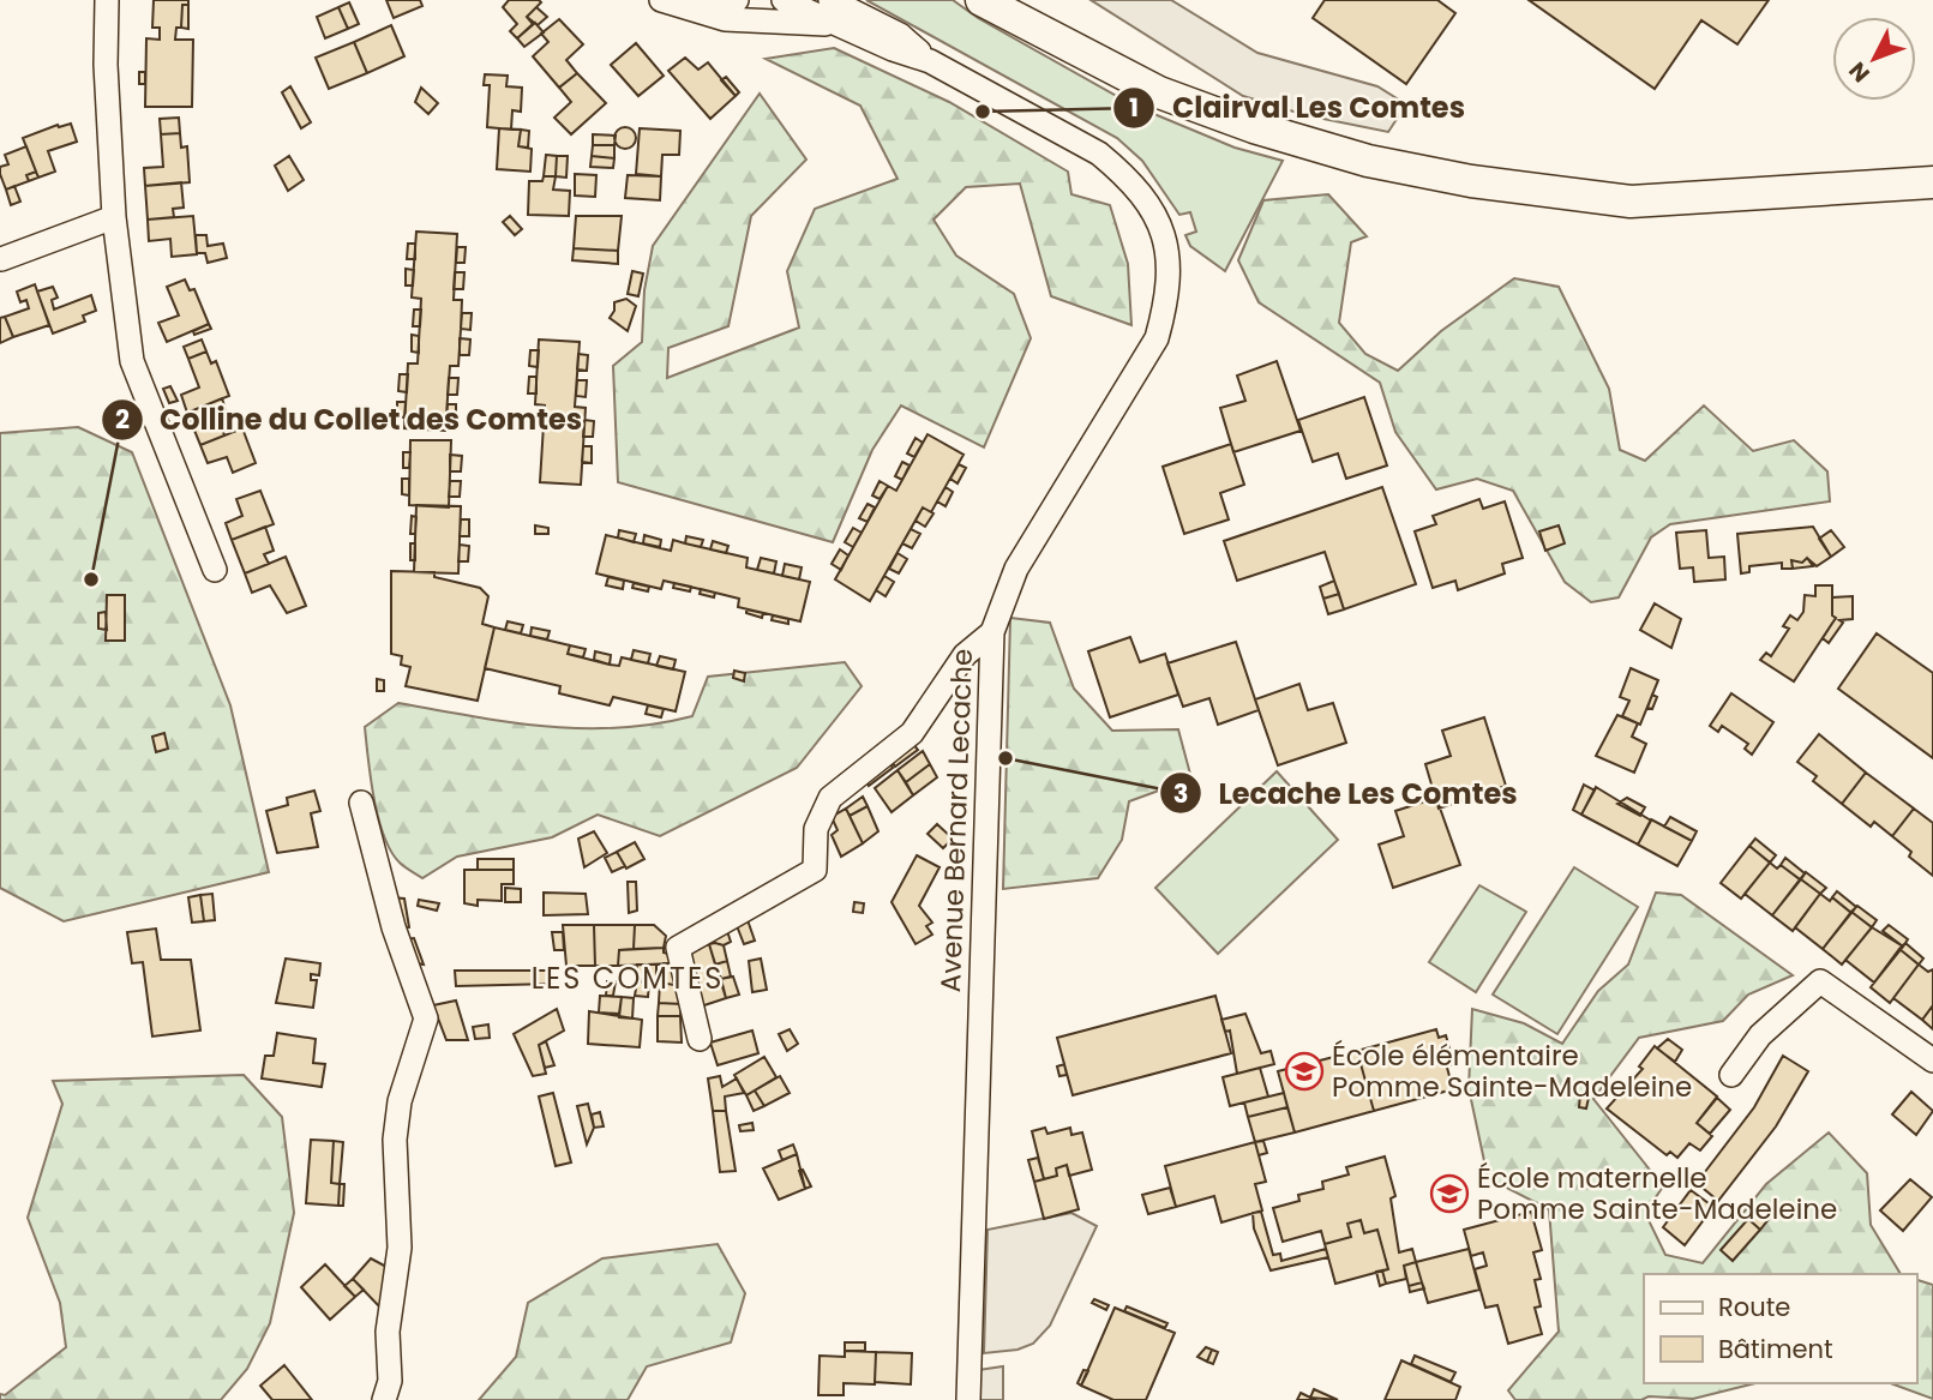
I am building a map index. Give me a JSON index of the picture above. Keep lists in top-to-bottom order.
{
  "streets": {
    "street": ["Avenue Bernard Lecache"]
  },
  "districts": ["LES COMTES"],
  "places": {
    "other": ["Clairval Les Comtes", "Colline du Collet des Comtes", "Lecache Les Comtes"],
    "school or university": ["École élémentaire Pomme Sainte-Madeleine", "École maternelle Pomme Sainte-Madeleine"]
  },
  "legend": ["Route", "Bâtiment"],
  "north": "bottom left"
}
